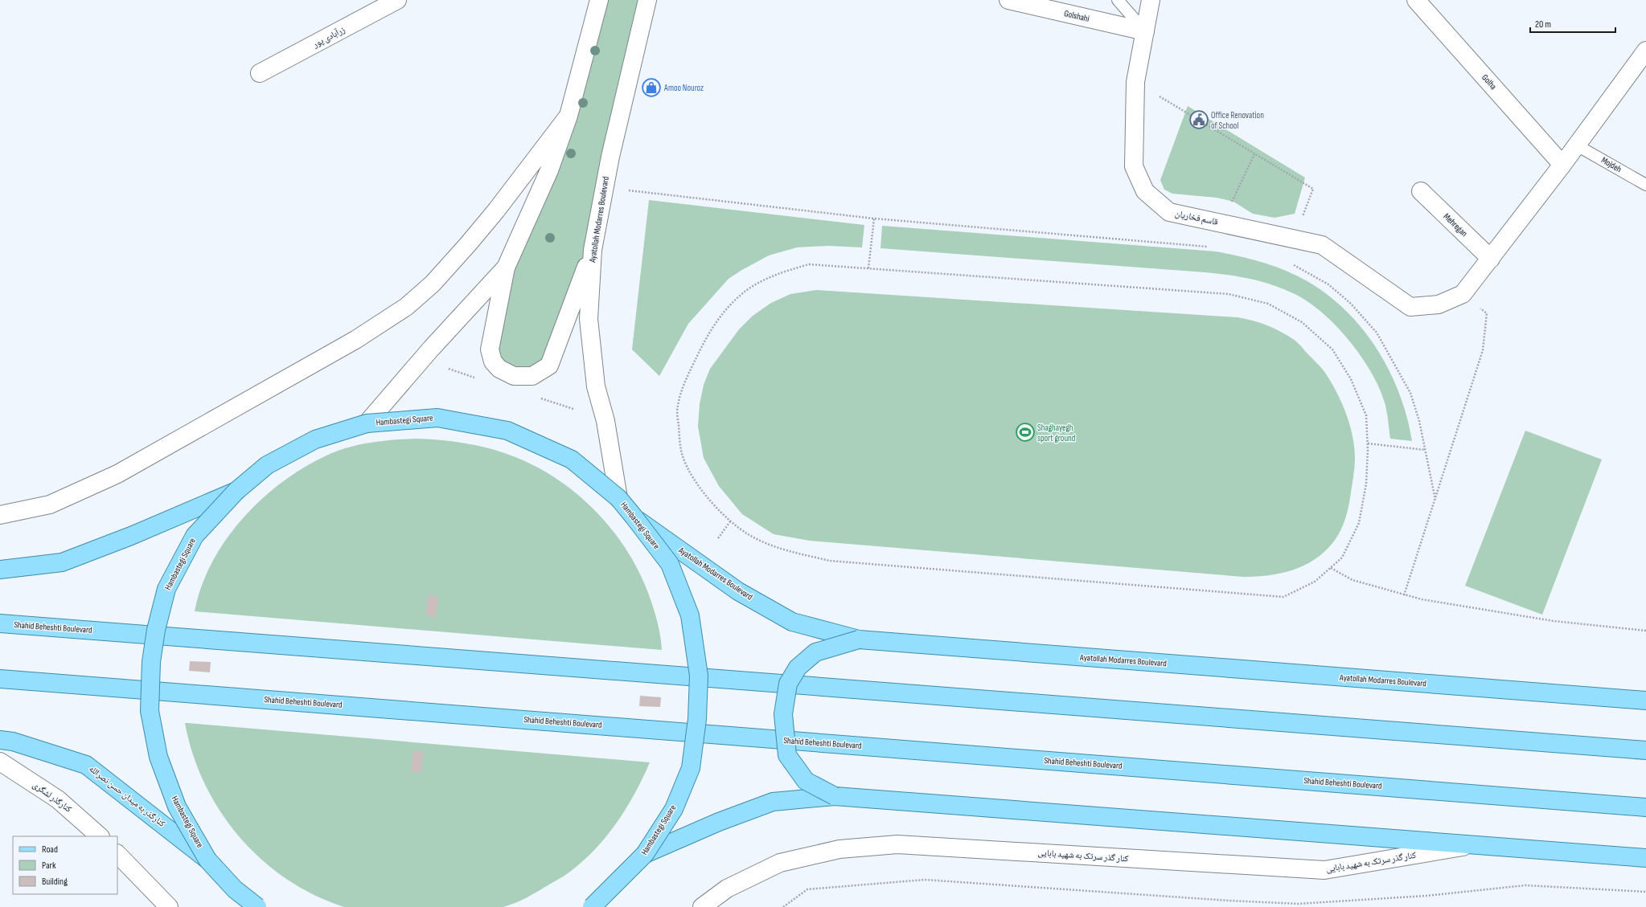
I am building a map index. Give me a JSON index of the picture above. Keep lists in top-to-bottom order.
{
  "streets": {
    "main road": [
      "Ayatollah Modarres Boulevard",
      "Hambastegi Square",
      "Shahid Beheshti Boulevard",
      "کنارگذر به میدان حسن نصرالله"
    ],
    "street": [
      "Golshahi",
      "زرآبادی پور",
      "Golha",
      "قاسم فخاریان",
      "Mehregan",
      "کنارگذر لشگری",
      "کنار گذر سرتک به شهید بابایی"
    ],
    "lane": ["Mojdeh"]
  },
  "crossings": [
    ["Golshahi", "قاسم فخاریان"],
    ["Ayatollah Modarres Boulevard", "Hambastegi Square"],
    ["Hambastegi Square", "کنارگذر به میدان حسن نصرالله"]
  ],
  "places": {
    "shop": ["Amoo Nouroz"],
    "public building": ["Office Renovation of School"],
    "sports": ["Shaghayegh sport ground"]
  },
  "legend": ["Road", "Park", "Building"],
  "scale_bar": "20 m"
}
